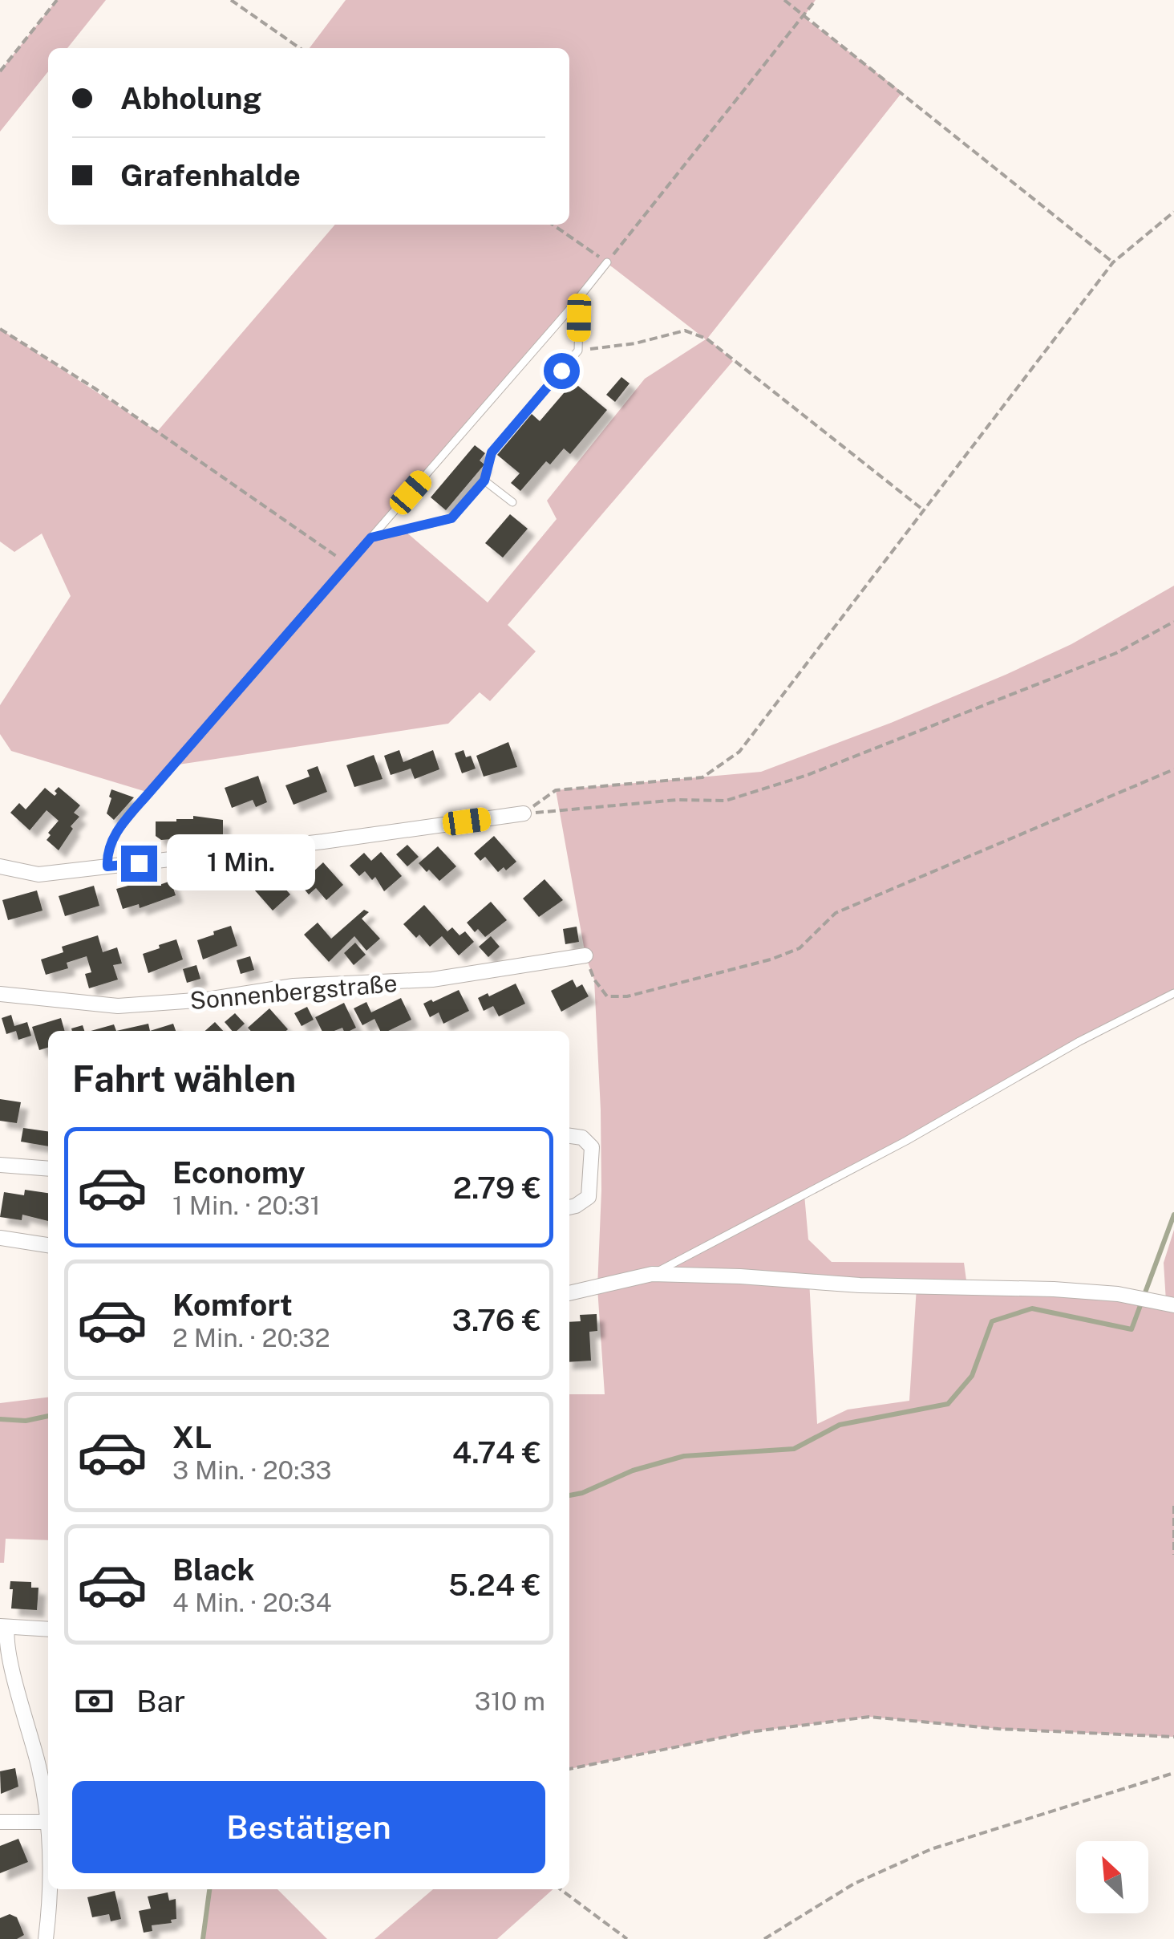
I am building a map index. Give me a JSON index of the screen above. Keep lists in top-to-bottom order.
{
  "streets": {
    "street": ["Sonnenbergstraße"]
  },
  "north": "top left",
  "page": {
    "banner": ["Abholung", "Grafenhalde"],
    "bubble": "1 Min.",
    "heading": "Fahrt wählen",
    "list": [
      {
        "name": "Economy",
        "note": "1 Min. · 20:31",
        "value": "2.79 €"
      },
      {
        "name": "Komfort",
        "note": "2 Min. · 20:32",
        "value": "3.76 €"
      },
      {
        "name": "XL",
        "note": "3 Min. · 20:33",
        "value": "4.74 €"
      },
      {
        "name": "Black",
        "note": "4 Min. · 20:34",
        "value": "5.24 €"
      }
    ],
    "pay": ["Bar", "310 m"],
    "buttons": "Bestätigen"
  }
}
